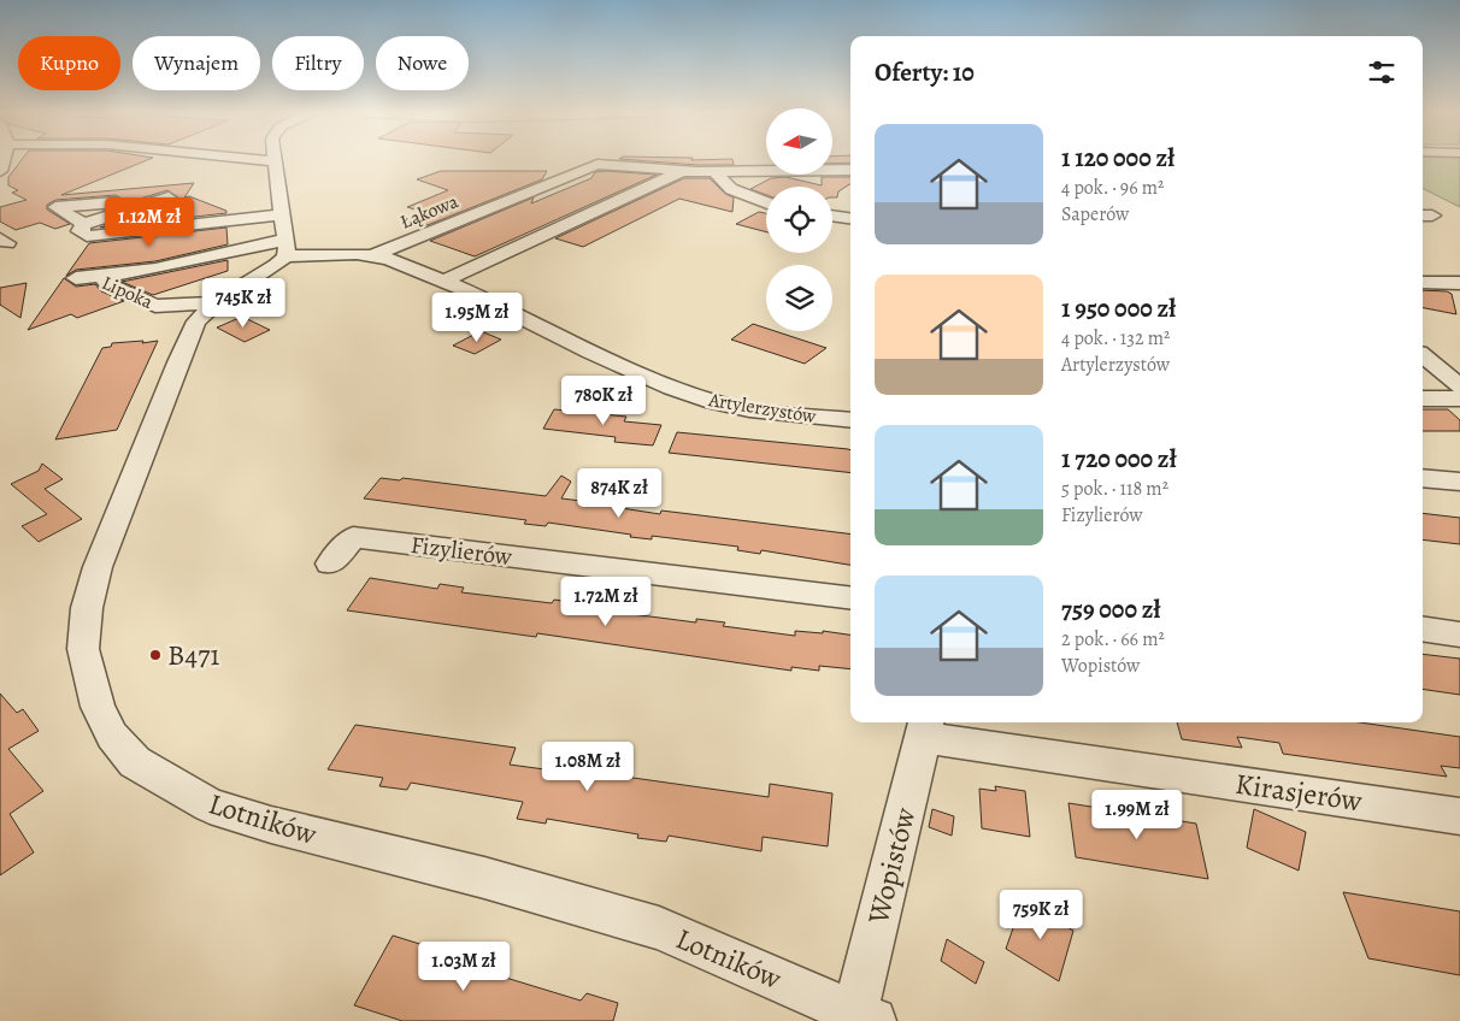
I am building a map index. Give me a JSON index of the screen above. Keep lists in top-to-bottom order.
{
  "streets": {
    "street": [
      "Łąkowa",
      "Lipoka",
      "Artylerzystów",
      "Fizylierów",
      "Kirasjerów",
      "Lotników",
      "Wopistów"
    ]
  },
  "crossings": [
    ["Łąkowa", "Artylerzystów"],
    ["Lipoka", "Artylerzystów"],
    ["Lipoka", "Lotników"],
    ["Artylerzystów", "Lotników"],
    ["Kirasjerów", "Wopistów"],
    ["Lotników", "Wopistów"]
  ],
  "places": ["B471"],
  "north": "left",
  "page": {
    "chip": [
      "Kupno",
      "Wynajem",
      "Filtry",
      "Nowe"
    ],
    "heading": "Oferty: 10",
    "list": [
      {
        "name": "1 120 000 zł",
        "note": "4 pok. · 96 m² · Saperów"
      },
      {
        "name": "1 950 000 zł",
        "note": "4 pok. · 132 m² · Artylerzystów"
      },
      {
        "name": "1 720 000 zł",
        "note": "5 pok. · 118 m² · Fizylierów"
      },
      {
        "name": "759 000 zł",
        "note": "2 pok. · 66 m² · Wopistów"
      }
    ],
    "price": [
      "1.12M zł",
      "745K zł",
      "1.95M zł",
      "780K zł",
      "874K zł",
      "1.72M zł",
      "1.08M zł",
      "1.99M zł",
      "759K zł",
      "1.03M zł"
    ]
  }
}
